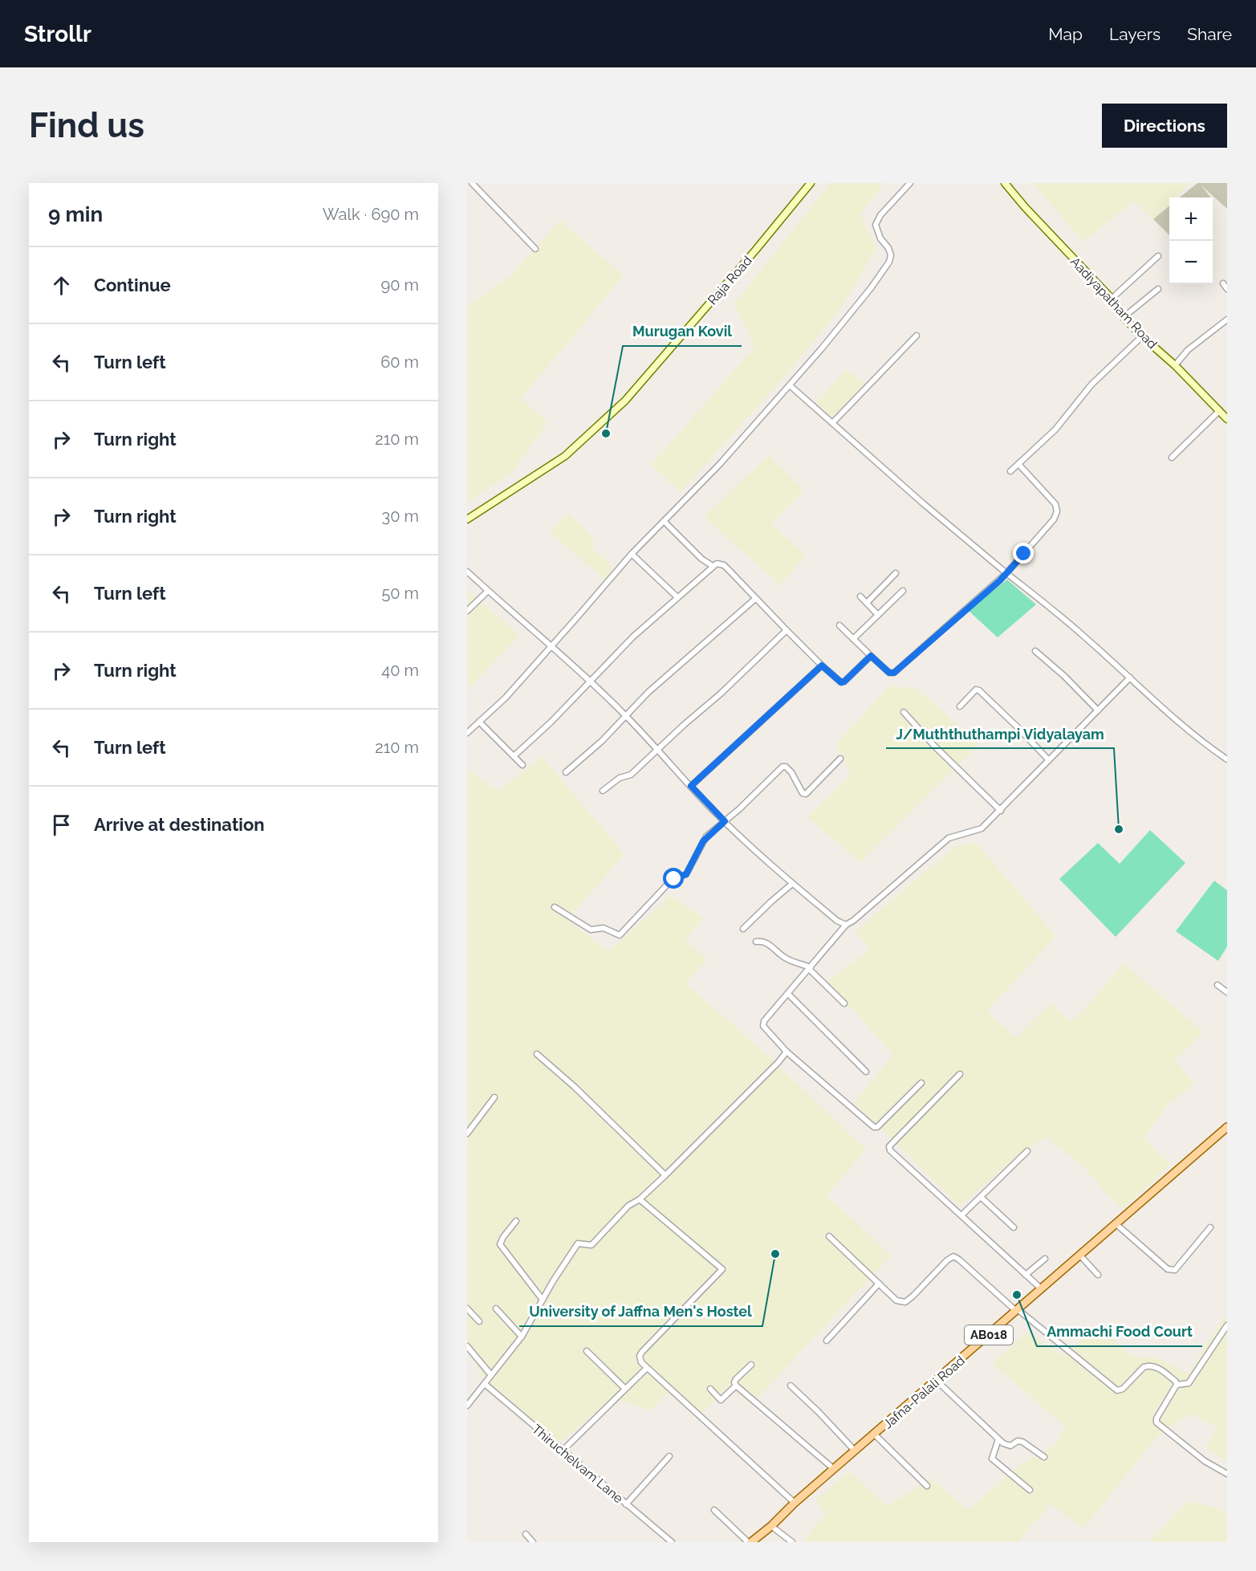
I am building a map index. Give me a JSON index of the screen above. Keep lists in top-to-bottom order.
{
  "streets": {
    "main road": ["AB018", "Jafna-Palali Road"],
    "street": ["Raja Road", "Aadiyapatham Road", "Thiruchelvam Lane"]
  },
  "places": [
    "Murugan Kovil",
    "J/Muththuthampi Vidyalayam",
    "University of Jaffna Men's Hostel",
    "Ammachi Food Court"
  ],
  "page": {
    "header": "Strollr",
    "nav": ["Map", "Layers", "Share"],
    "buttons": "Directions",
    "title": "Find us",
    "heading": ["9 min", "Walk · 690 m"],
    "map_buttons": ["+", "−"],
    "list": [
      ["Continue", "90 m"],
      ["Turn left", "60 m"],
      ["Turn right", "210 m"],
      ["Turn right", "30 m"],
      ["Turn left", "50 m"],
      ["Turn right", "40 m"],
      ["Turn left", "210 m"],
      "Arrive at destination"
    ]
  }
}
